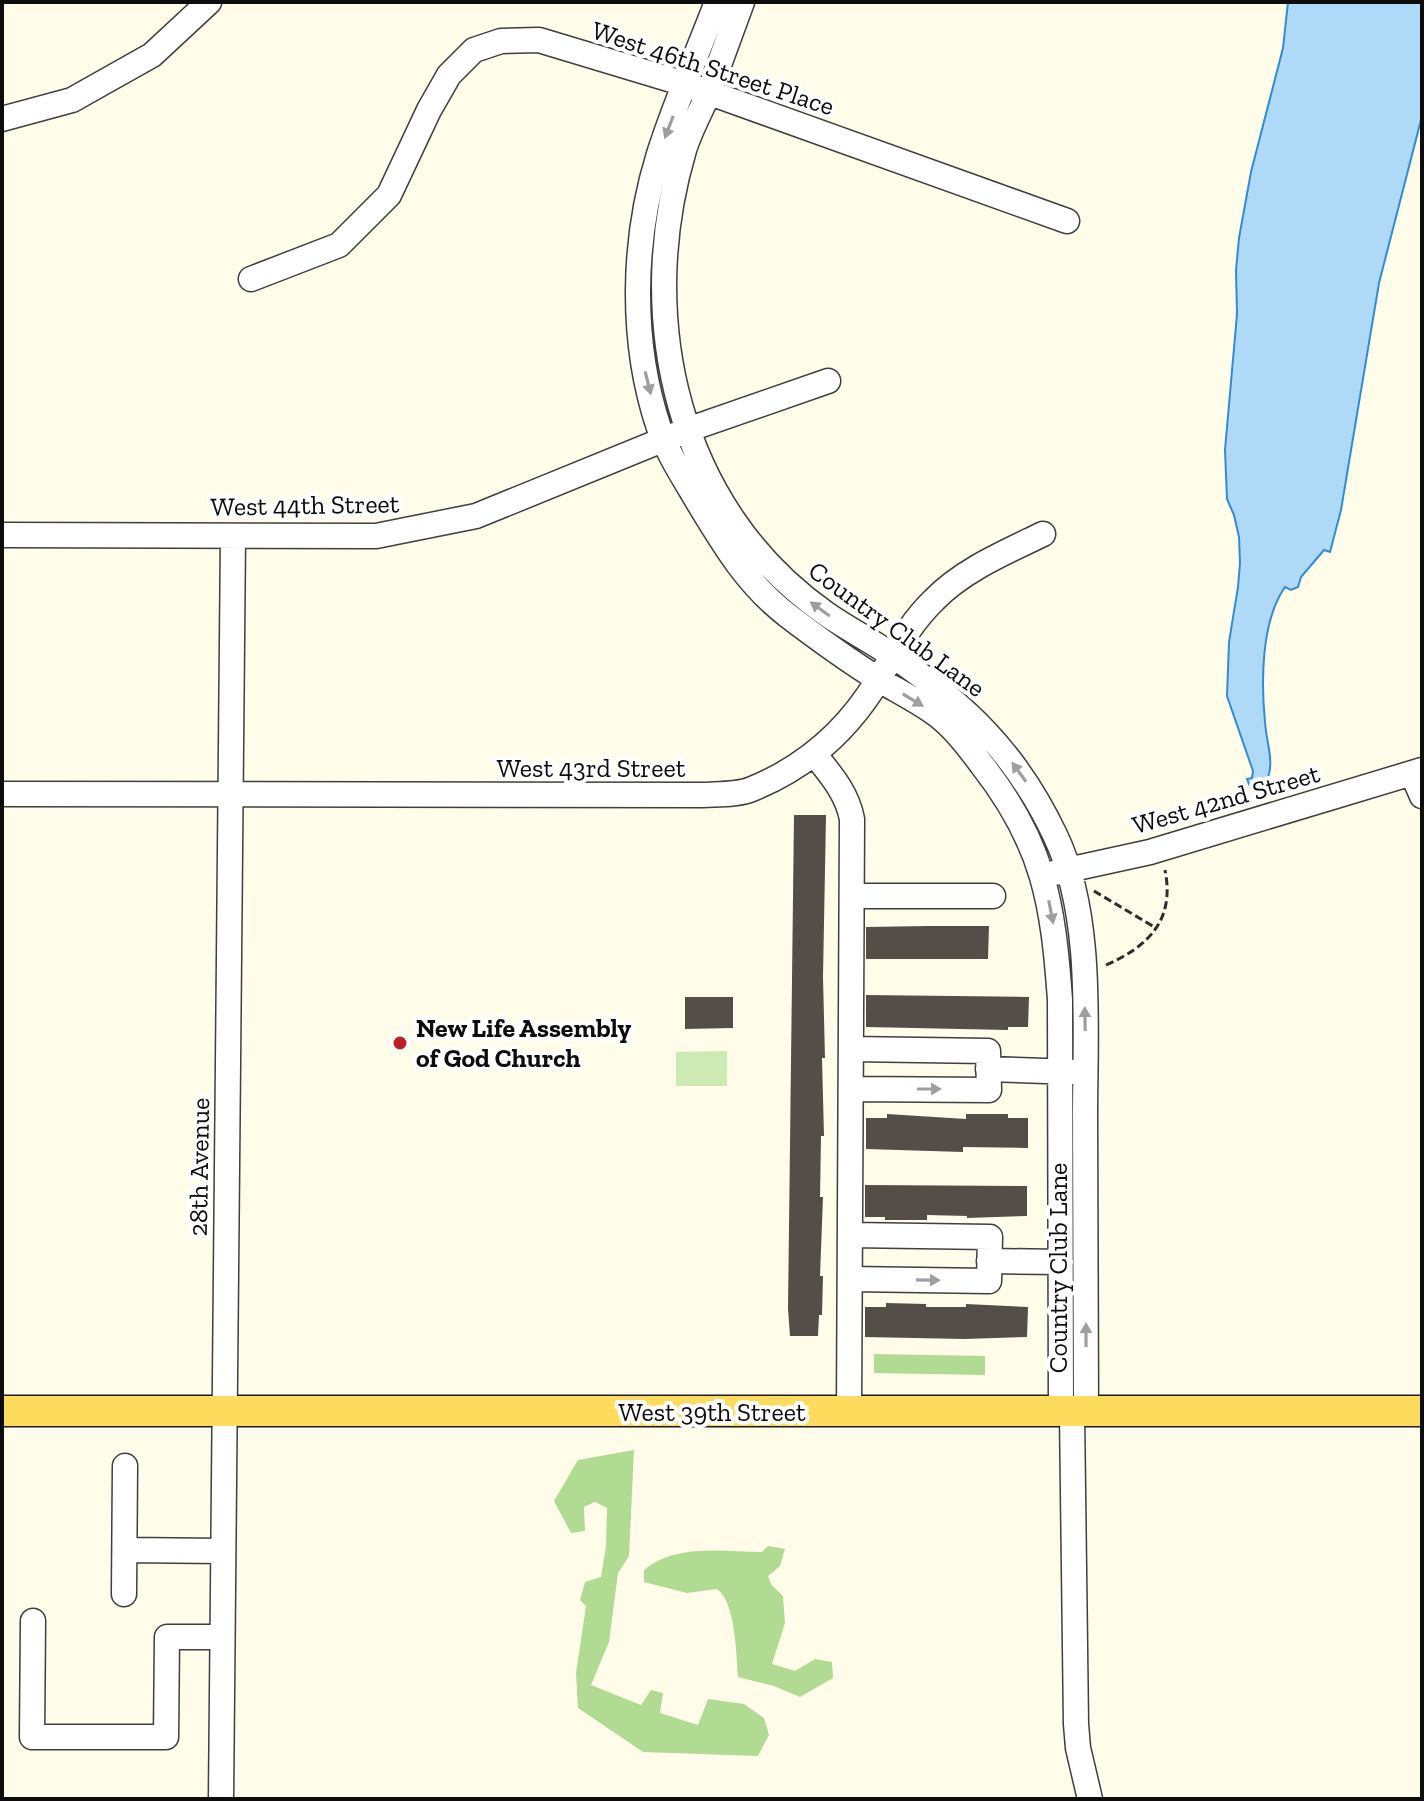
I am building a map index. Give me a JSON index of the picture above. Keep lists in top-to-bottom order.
{
  "streets": {
    "main road": ["West 39th Street"],
    "street": [
      "West 46th Street Place",
      "West 44th Street",
      "Country Club Lane",
      "West 43rd Street",
      "West 42nd Street",
      "28th Avenue"
    ]
  },
  "crossings": [
    ["West 46th Street Place", "Country Club Lane"],
    ["West 44th Street", "Country Club Lane"],
    ["West 44th Street", "28th Avenue"],
    ["Country Club Lane", "West 43rd Street"],
    ["Country Club Lane", "West 42nd Street"],
    ["Country Club Lane", "West 39th Street"],
    ["West 43rd Street", "28th Avenue"],
    ["28th Avenue", "West 39th Street"]
  ],
  "places": ["New Life Assembly of God Church"]
}
